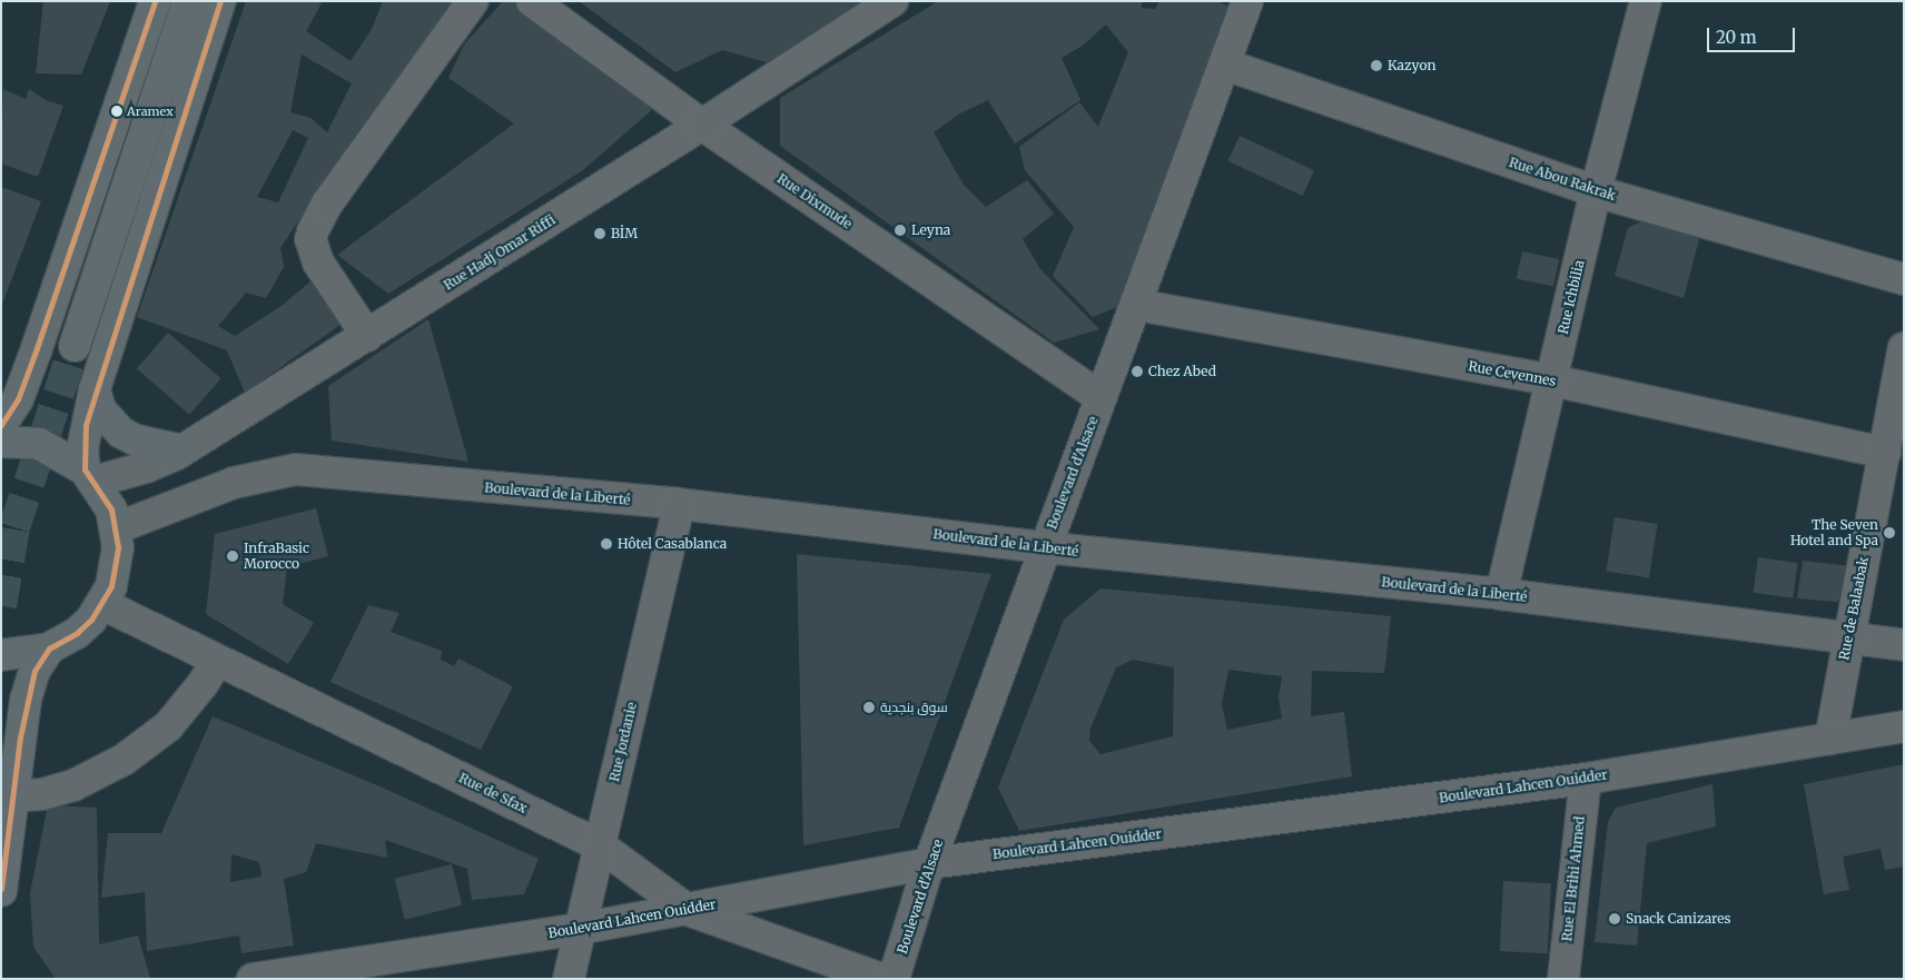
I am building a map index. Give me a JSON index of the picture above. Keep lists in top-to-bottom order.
{
  "streets": {
    "street": [
      "Rue Abou Rakrak",
      "Rue Dixmude",
      "Rue Hadj Omar Riffi",
      "Rue Ichbilia",
      "Rue Cevennes",
      "Boulevard d'Alsace",
      "Boulevard de la Liberté",
      "Rue de Balaabak",
      "Rue Jordanie",
      "Boulevard Lahcen Ouidder",
      "Rue de Sfax",
      "Rue El Brihi Ahmed"
    ]
  },
  "crossings": [
    ["Rue Abou Rakrak", "Rue Ichbilia"],
    ["Rue Abou Rakrak", "Boulevard d'Alsace"],
    ["Rue Dixmude", "Rue Hadj Omar Riffi"],
    ["Rue Dixmude", "Boulevard d'Alsace"],
    ["Rue Ichbilia", "Rue Cevennes"],
    ["Rue Ichbilia", "Boulevard de la Liberté"],
    ["Rue Cevennes", "Boulevard d'Alsace"],
    ["Rue Cevennes", "Rue de Balaabak"],
    ["Boulevard d'Alsace", "Boulevard de la Liberté"],
    ["Boulevard d'Alsace", "Boulevard Lahcen Ouidder"],
    ["Boulevard de la Liberté", "Rue de Balaabak"],
    ["Boulevard de la Liberté", "Rue Jordanie"],
    ["Rue de Balaabak", "Boulevard Lahcen Ouidder"],
    ["Rue Jordanie", "Boulevard Lahcen Ouidder"],
    ["Rue Jordanie", "Rue de Sfax"],
    ["Boulevard Lahcen Ouidder", "Rue de Sfax"],
    ["Boulevard Lahcen Ouidder", "Rue El Brihi Ahmed"]
  ],
  "places": [
    "Kazyon",
    "Aramex",
    "Leyna",
    "BİM",
    "Chez Abed",
    "The Seven Hotel and Spa",
    "Hôtel Casablanca",
    "InfraBasic Morocco",
    "سوق بنجدية",
    "Snack Canizares"
  ],
  "scale_bar": "20 m"
}
